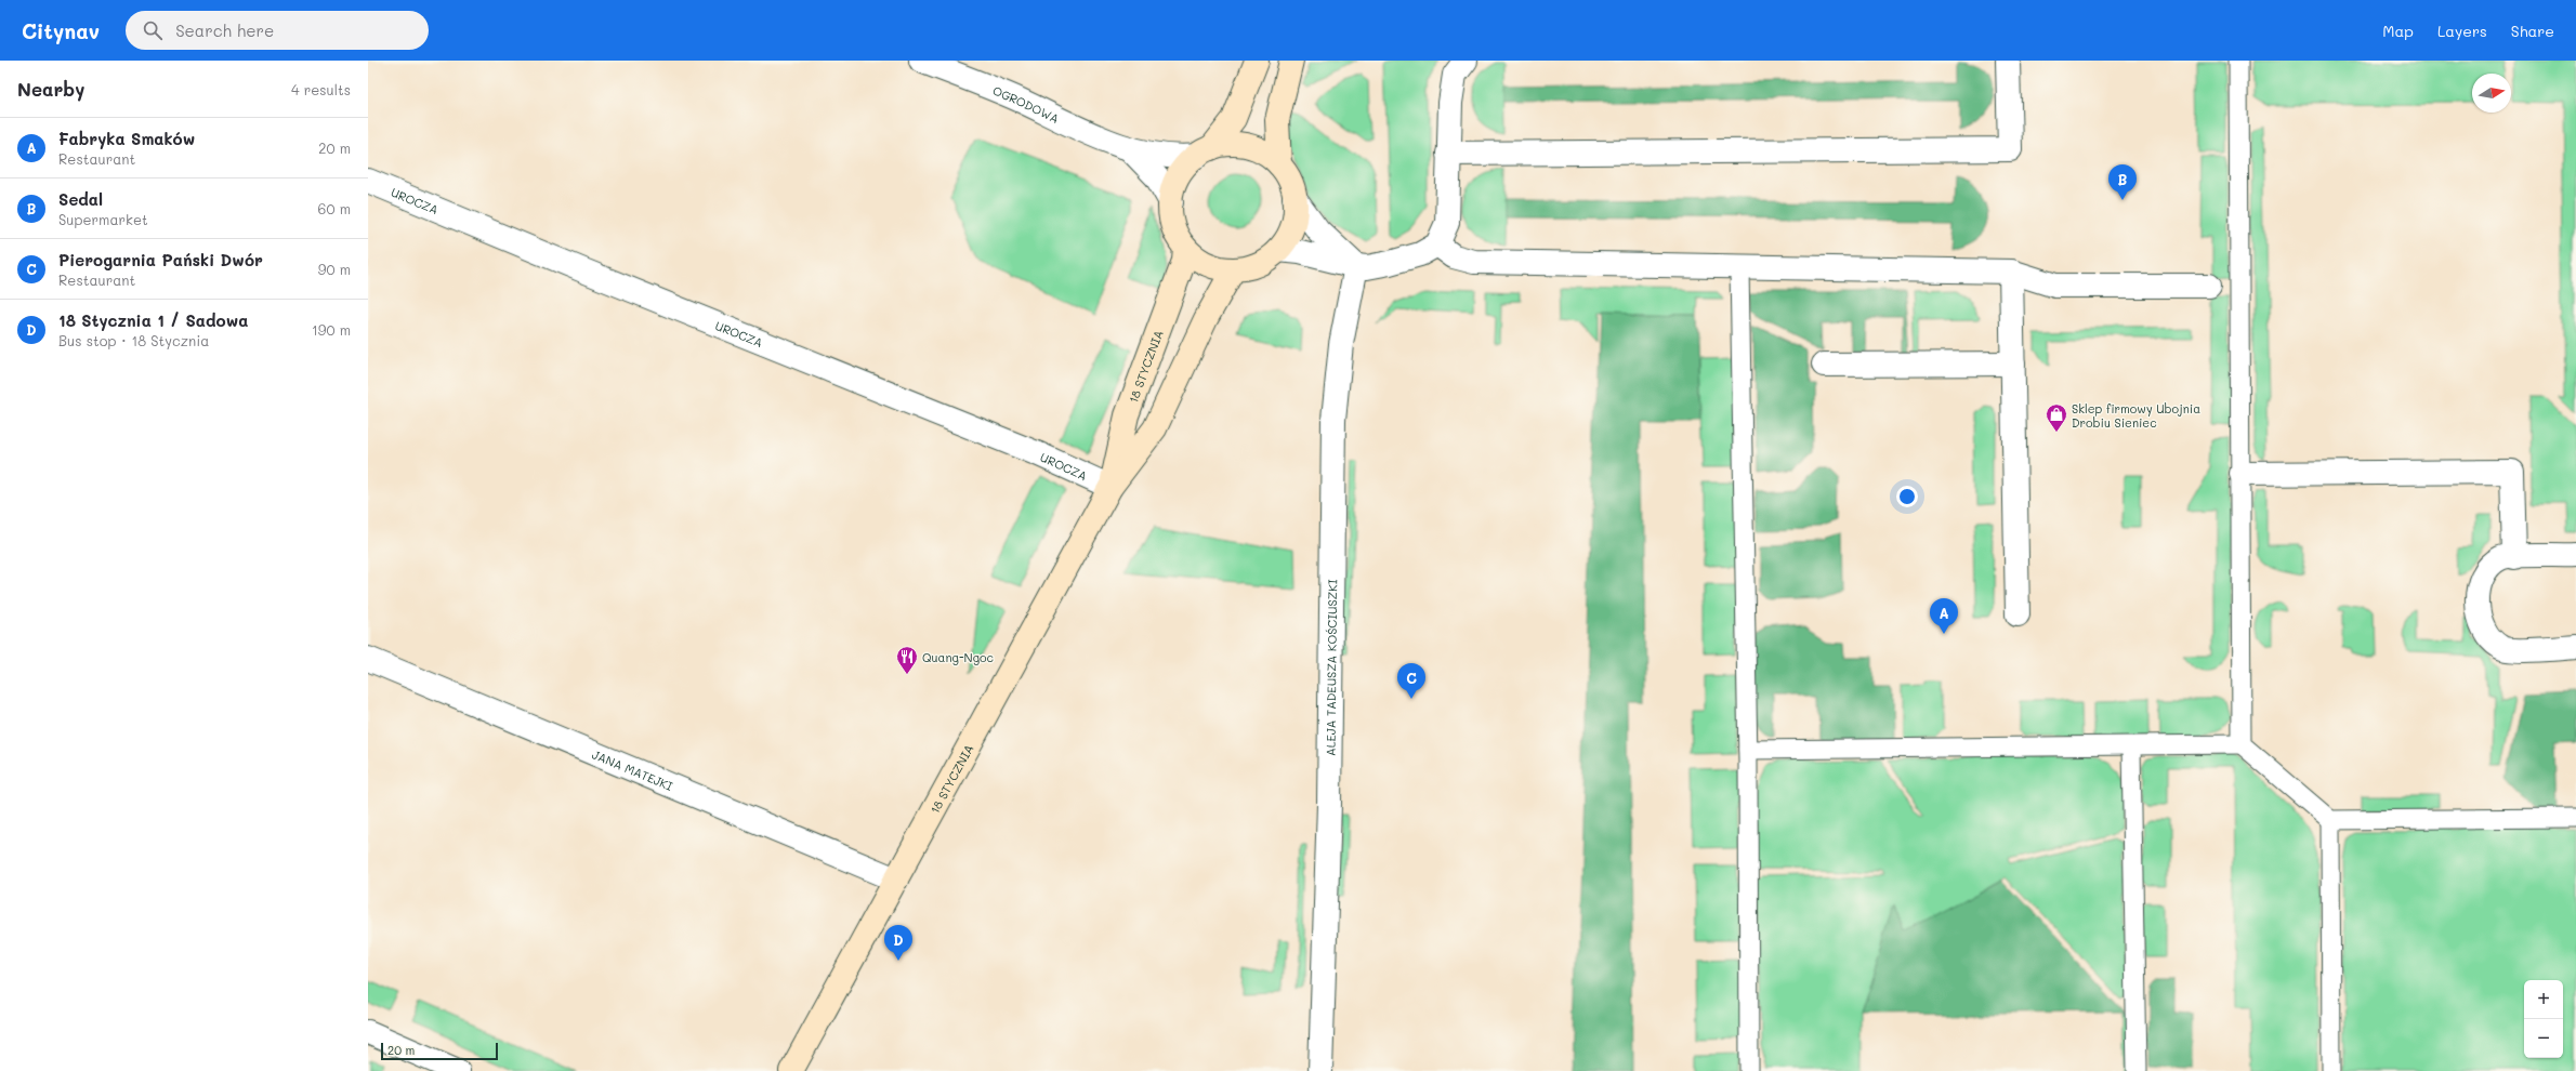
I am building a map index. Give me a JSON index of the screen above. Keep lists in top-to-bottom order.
{
  "streets": {
    "main road": ["18 STYCZNIA"],
    "street": [
      "OGRODOWA",
      "UROCZA",
      "ALEJA TADEUSZA KOŚCIUSZKI",
      "JANA MATEJKI"
    ]
  },
  "crossings": [
    ["OGRODOWA", "18 STYCZNIA"],
    ["UROCZA", "18 STYCZNIA"],
    ["18 STYCZNIA", "JANA MATEJKI"]
  ],
  "places": {
    "shop": ["Sklep firmowy Ubojnia Drobiu Sieniec"],
    "restaurant": ["Quang-Ngoc"]
  },
  "scale_bar": "20 m",
  "north": "right",
  "page": {
    "header": "Citynav",
    "search": "Search here",
    "nav": ["Map", "Layers", "Share"],
    "heading": ["Nearby", "4 results"],
    "list": [
      {
        "mark": "A",
        "name": "Fabryka Smaków",
        "note": "Restaurant",
        "value": "20 m"
      },
      {
        "mark": "B",
        "name": "Sedal",
        "note": "Supermarket",
        "value": "60 m"
      },
      {
        "mark": "C",
        "name": "Pierogarnia Pański Dwór",
        "note": "Restaurant",
        "value": "90 m"
      },
      {
        "mark": "D",
        "name": "18 Stycznia 1 / Sadowa",
        "note": "Bus stop · 18 Stycznia",
        "value": "190 m"
      }
    ],
    "pins": [
      "B",
      "A",
      "C",
      "D"
    ],
    "map_buttons": ["+", "−"],
    "scale": "20 m"
  }
}
